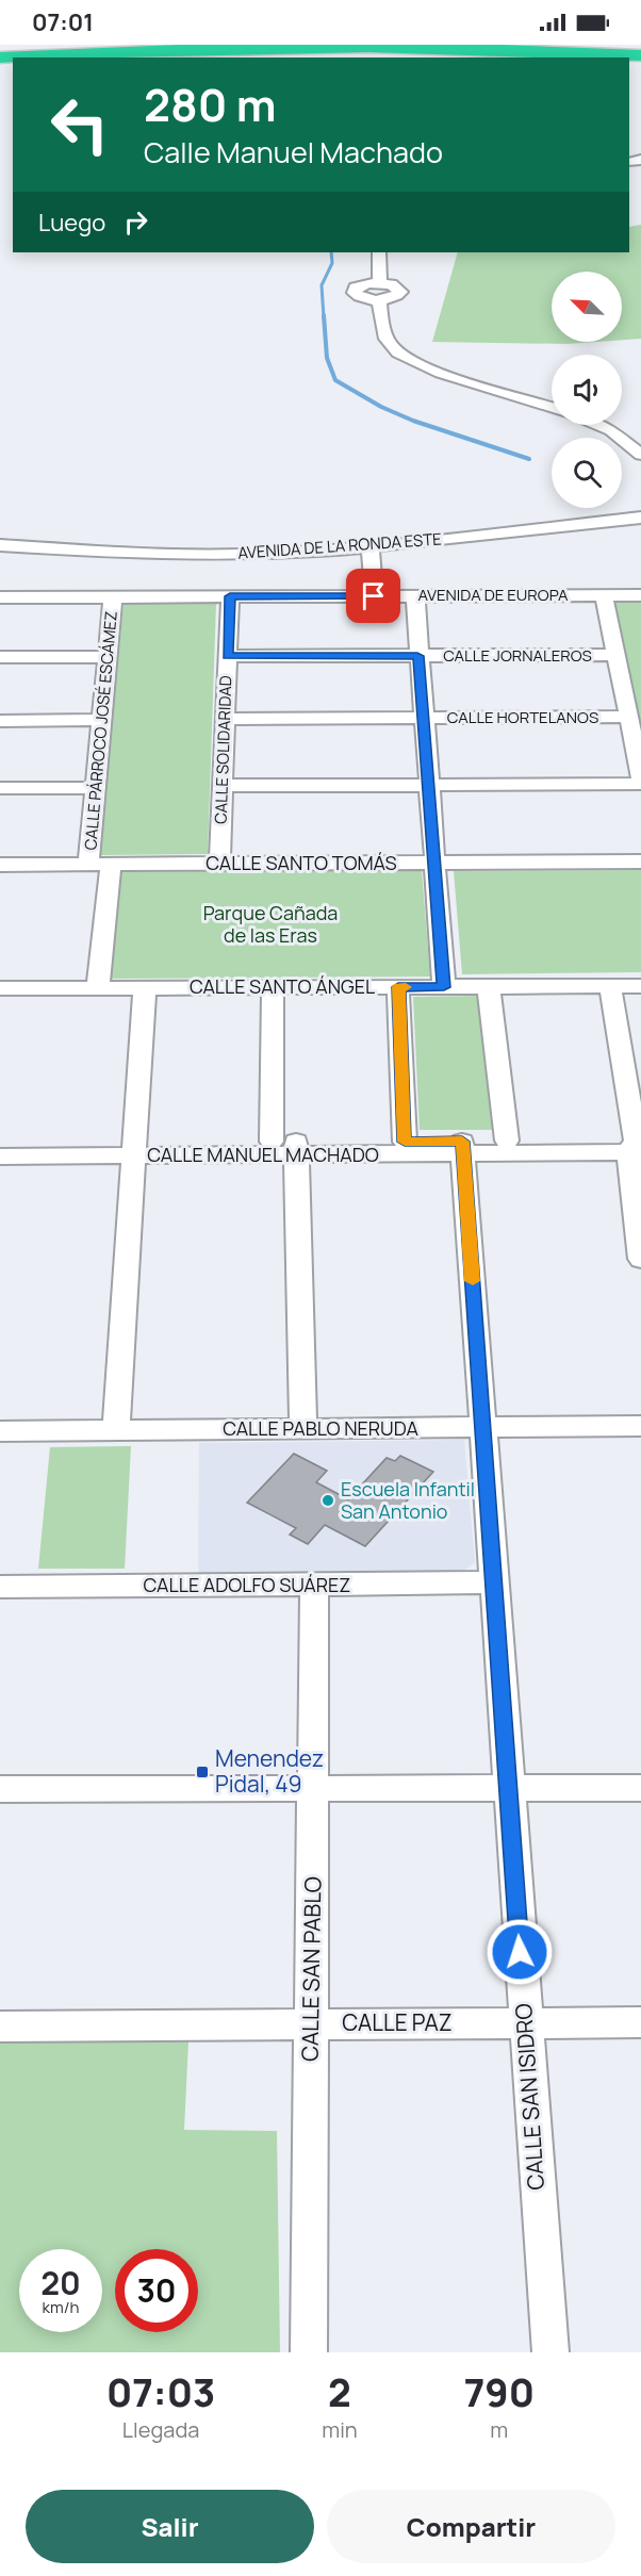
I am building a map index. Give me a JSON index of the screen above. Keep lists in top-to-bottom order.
{
  "streets": {
    "street": [
      "AVENIDA DE LA RONDA ESTE",
      "AVENIDA DE EUROPA",
      "CALLE JORNALEROS",
      "CALLE HORTELANOS",
      "CALLE PÁRROCO JOSÉ ESCÁMEZ",
      "CALLE SOLIDARIDAD",
      "CALLE SANTO TOMÁS",
      "CALLE SANTO ÁNGEL",
      "CALLE MANUEL MACHADO",
      "CALLE PABLO NERUDA",
      "CALLE ADOLFO SUÁREZ",
      "CALLE SAN PABLO",
      "CALLE PAZ",
      "CALLE SAN ISIDRO"
    ]
  },
  "crossings": [
    ["AVENIDA DE EUROPA", "CALLE PÁRROCO JOSÉ ESCÁMEZ"],
    ["AVENIDA DE EUROPA", "CALLE SOLIDARIDAD"],
    ["CALLE JORNALEROS", "CALLE SOLIDARIDAD"],
    ["CALLE HORTELANOS", "CALLE SOLIDARIDAD"],
    ["CALLE PÁRROCO JOSÉ ESCÁMEZ", "CALLE SANTO TOMÁS"],
    ["CALLE SOLIDARIDAD", "CALLE SANTO TOMÁS"],
    ["CALLE MANUEL MACHADO", "CALLE SAN ISIDRO"],
    ["CALLE PABLO NERUDA", "CALLE SAN ISIDRO"],
    ["CALLE ADOLFO SUÁREZ", "CALLE SAN PABLO"],
    ["CALLE ADOLFO SUÁREZ", "CALLE SAN ISIDRO"],
    ["CALLE SAN PABLO", "CALLE PAZ"],
    ["CALLE PAZ", "CALLE SAN ISIDRO"]
  ],
  "parks": ["Parque Cañada de las Eras"],
  "places": {
    "other": ["Escuela Infantil San Antonio"],
    "transit": ["Menendez Pidal, 49"]
  },
  "north": "top left",
  "page": {
    "status": "07:01",
    "turn": ["280 m", "Calle Manuel Machado"],
    "then": "Luego",
    "speed": "20 km/h",
    "limit": "30",
    "eta": [
      "07:03",
      "Llegada",
      "2",
      "min",
      "790",
      "m"
    ],
    "buttons": ["Salir", "Compartir"]
  }
}
